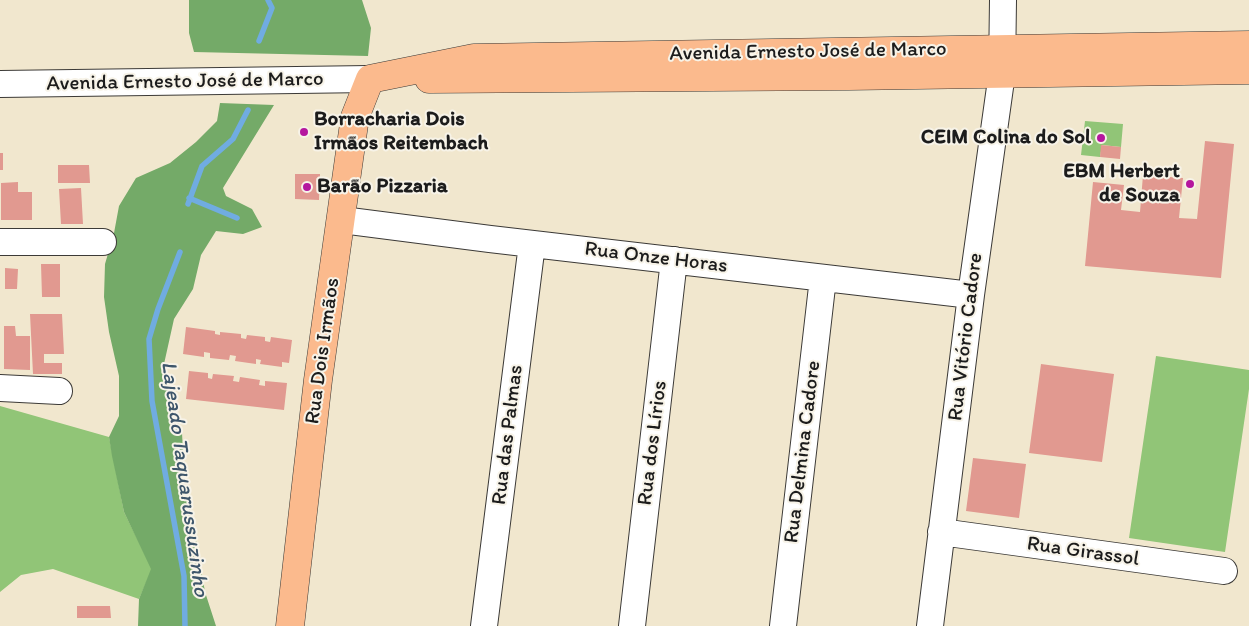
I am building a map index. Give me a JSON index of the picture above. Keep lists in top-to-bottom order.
{
  "streets": {
    "main road": ["Avenida Ernesto José de Marco", "Rua Dois Irmãos"],
    "street": [
      "Rua Onze Horas",
      "Rua Vitório Cadore",
      "Rua das Palmas",
      "Rua dos Lírios",
      "Rua Delmina Cadore",
      "Rua Girassol"
    ]
  },
  "crossings": [
    ["Avenida Ernesto José de Marco", "Rua Vitório Cadore"],
    ["Avenida Ernesto José de Marco", "Rua Dois Irmãos"],
    ["Rua Onze Horas", "Rua Vitório Cadore"],
    ["Rua Onze Horas", "Rua Dois Irmãos"],
    ["Rua Onze Horas", "Rua das Palmas"],
    ["Rua Onze Horas", "Rua dos Lírios"],
    ["Rua Onze Horas", "Rua Delmina Cadore"],
    ["Rua Vitório Cadore", "Rua Girassol"]
  ],
  "water": ["Lajeado Taquarussuzinho"],
  "places": [
    "Borracharia Dois Irmãos Reitembach",
    "CEIM Colina do Sol",
    "EBM Herbert de Souza",
    "Barão Pizzaria"
  ]
}
